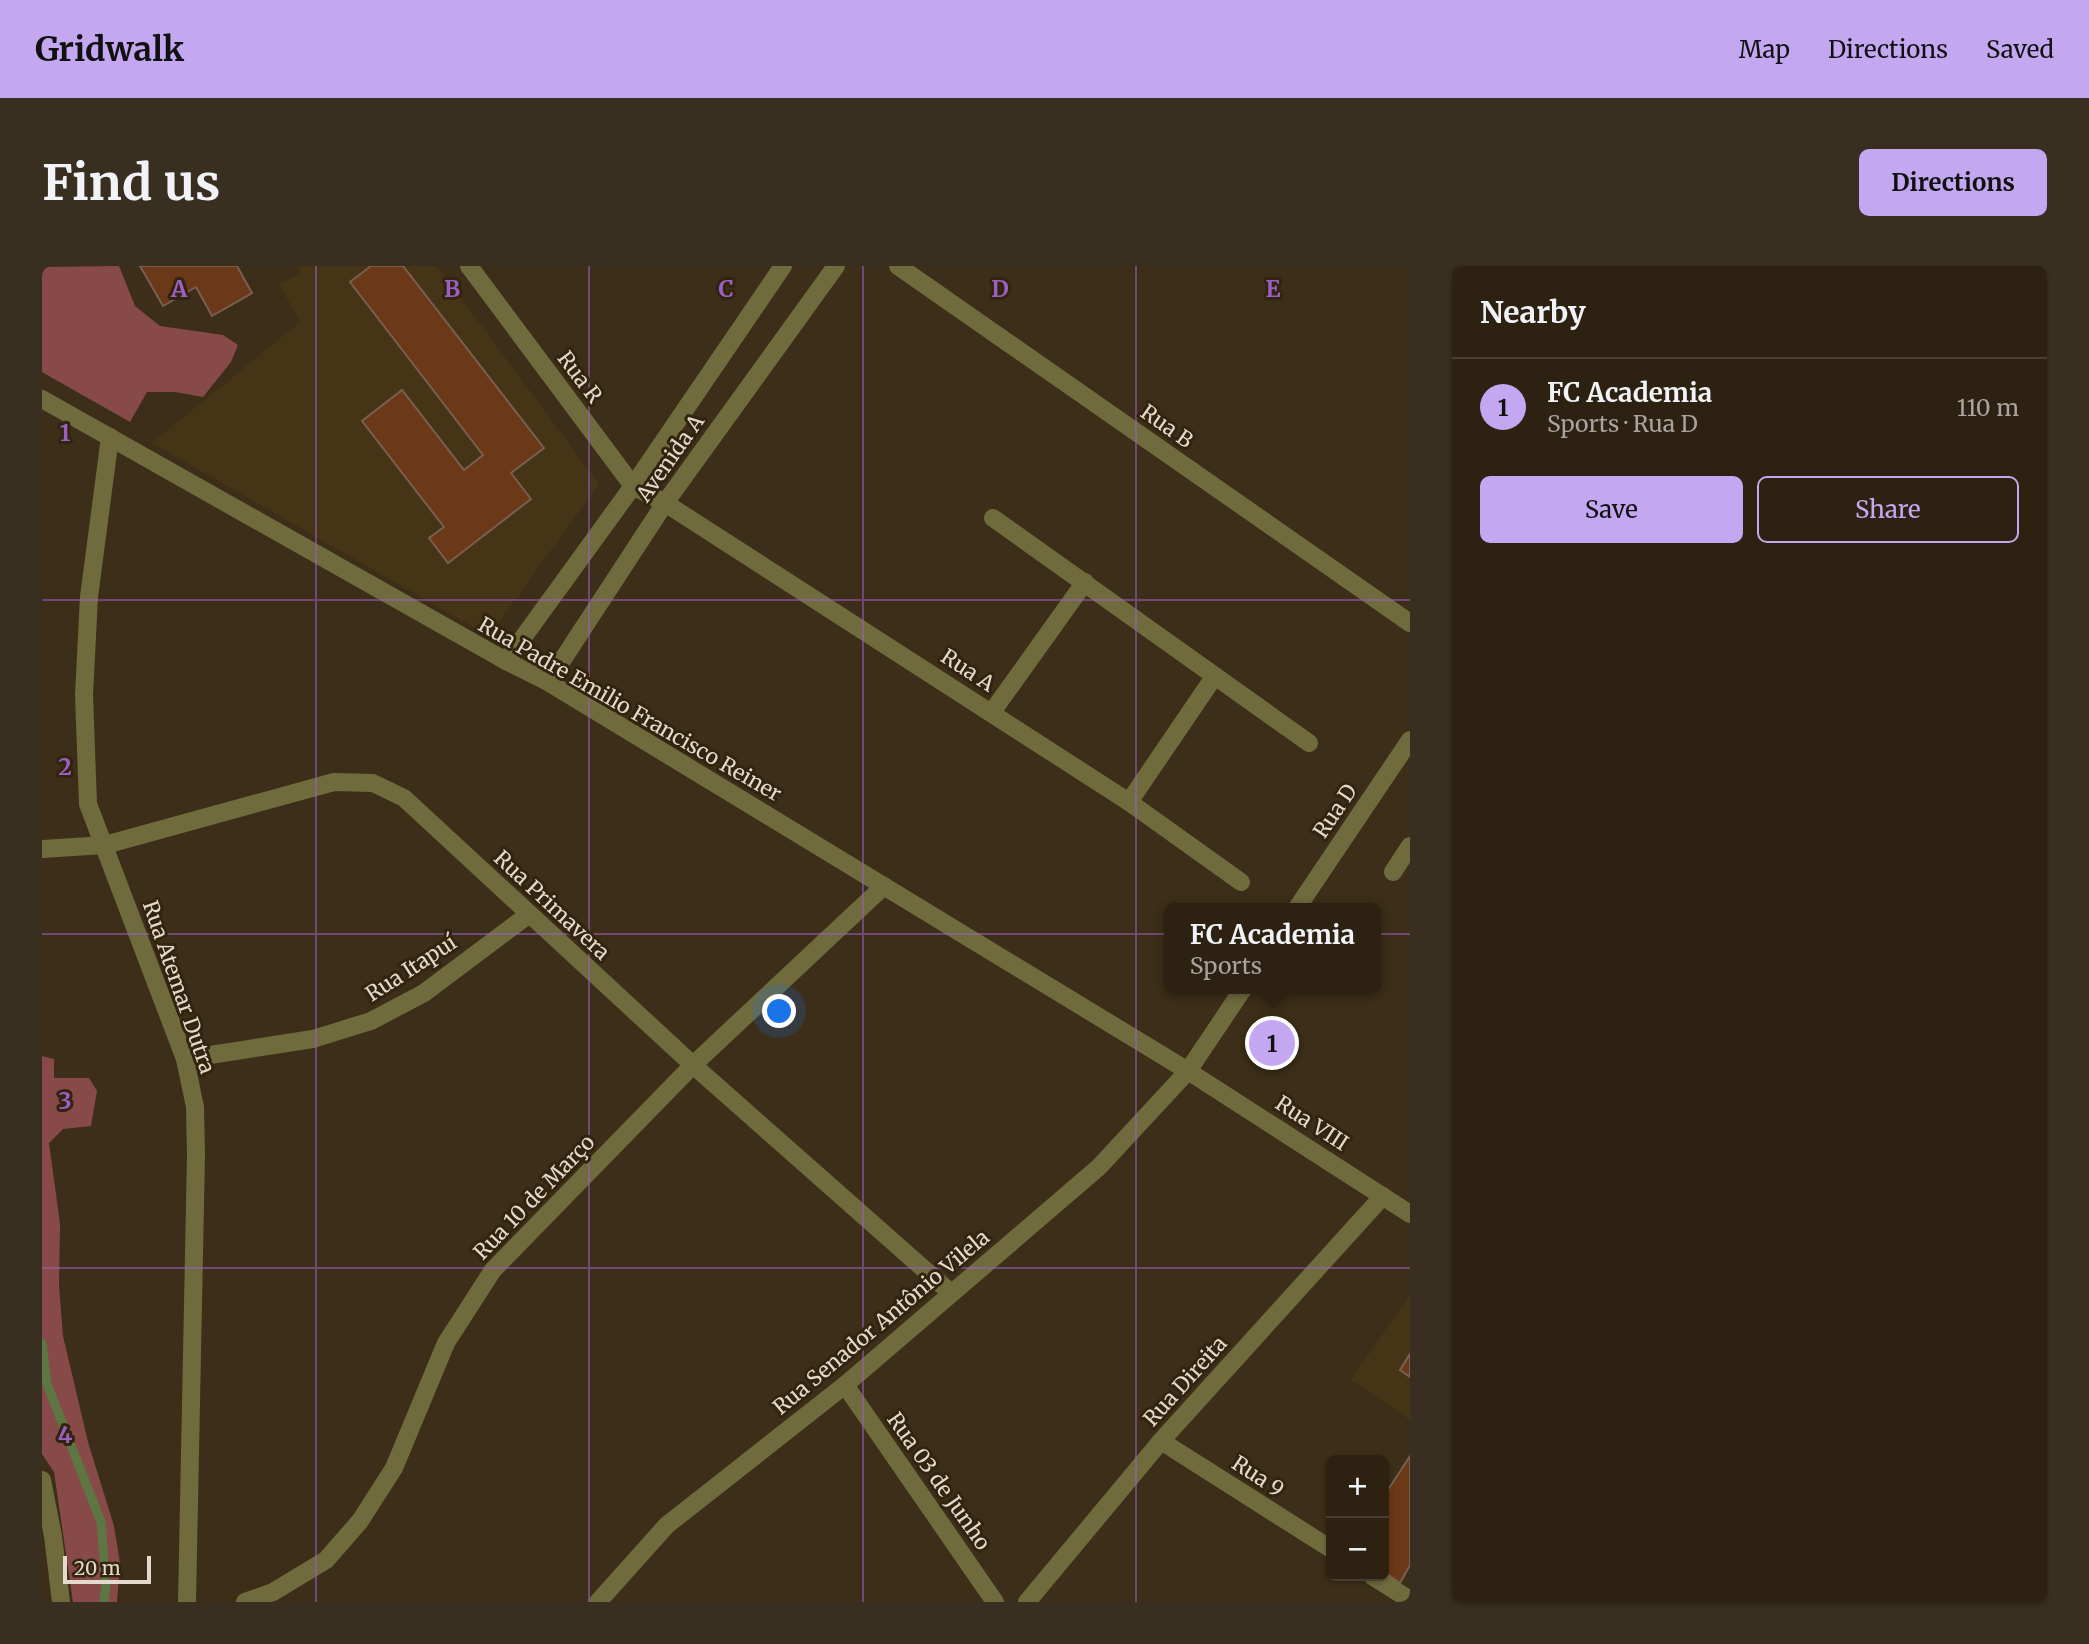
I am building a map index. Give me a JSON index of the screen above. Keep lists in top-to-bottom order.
{
  "streets": {
    "street": [
      "Rua R",
      "Rua B",
      "Avenida A",
      "Rua A",
      "Rua Padre Emilio Francisco Reiner",
      "Rua D",
      "Rua Primavera",
      "Rua Itapuí",
      "Rua Atemar Dutra",
      "Rua VIII",
      "Rua 10 de Março",
      "Rua Senador Antônio Vilela",
      "Rua Direita",
      "Rua 9",
      "Rua 03 de Junho"
    ]
  },
  "crossings": [
    ["Rua R", "Avenida A"],
    ["Rua R", "Rua A"],
    ["Avenida A", "Rua A"],
    ["Avenida A", "Rua Padre Emilio Francisco Reiner"],
    ["Rua Padre Emilio Francisco Reiner", "Rua Atemar Dutra"],
    ["Rua Padre Emilio Francisco Reiner", "Rua VIII"],
    ["Rua Padre Emilio Francisco Reiner", "Rua 10 de Março"],
    ["Rua Padre Emilio Francisco Reiner", "Rua Senador Antônio Vilela"],
    ["Rua Primavera", "Rua Itapuí"],
    ["Rua Primavera", "Rua Atemar Dutra"],
    ["Rua Primavera", "Rua 10 de Março"],
    ["Rua Primavera", "Rua Senador Antônio Vilela"],
    ["Rua Itapuí", "Rua Atemar Dutra"],
    ["Rua VIII", "Rua Senador Antônio Vilela"],
    ["Rua VIII", "Rua Direita"],
    ["Rua Senador Antônio Vilela", "Rua 03 de Junho"],
    ["Rua Direita", "Rua 9"]
  ],
  "scale_bar": "20 m",
  "page": {
    "header": "Gridwalk",
    "nav": ["Map", "Directions", "Saved"],
    "buttons": [
      "Directions",
      ["Save", "Share"]
    ],
    "title": "Find us",
    "heading": "Nearby",
    "list": [
      {
        "mark": "1",
        "name": "FC Academia",
        "note": "Sports · Rua D",
        "value": "110 m"
      }
    ],
    "popup": ["FC Academia", "Sports"],
    "pins": "1",
    "map_buttons": ["+", "−"],
    "scale": "20 m"
  },
  "grid": {
    "columns": [
      "A",
      "B",
      "C",
      "D",
      "E"
    ],
    "rows": [
      "1",
      "2",
      "3",
      "4"
    ]
  }
}
